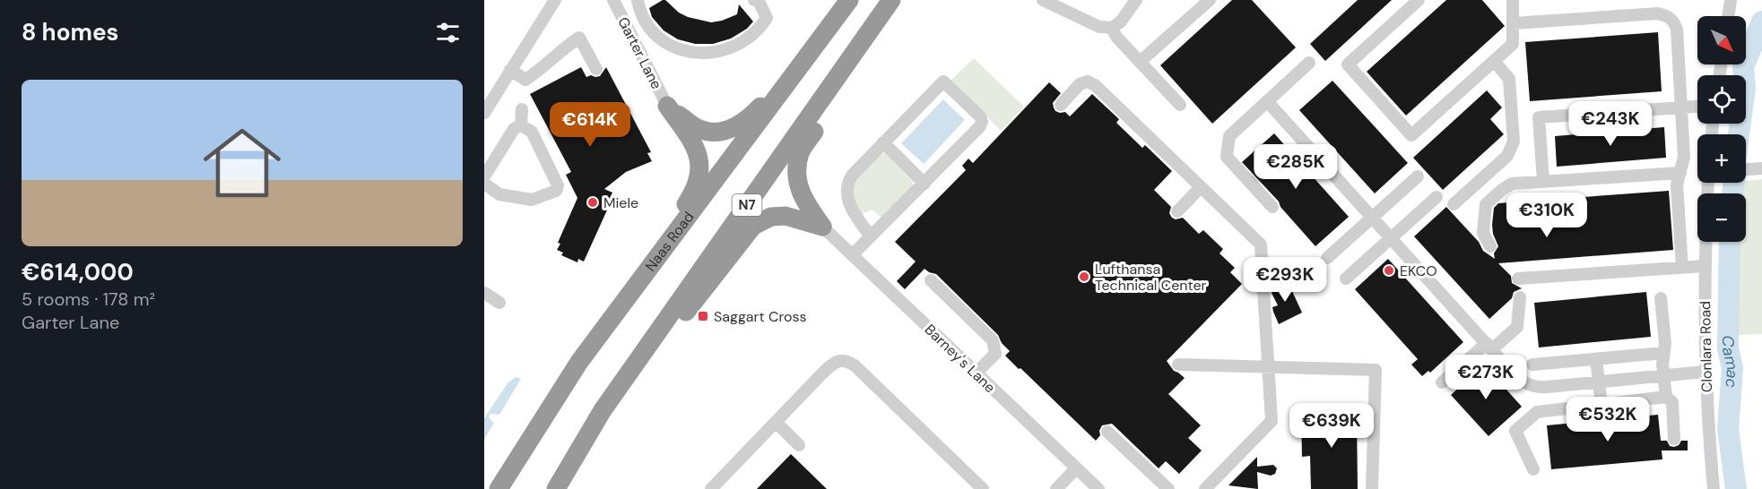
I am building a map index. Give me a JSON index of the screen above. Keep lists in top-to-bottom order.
{
  "streets": {
    "highway": ["N7", "Naas Road"],
    "street": ["Garter Lane", "Clonlara Road", "Barney's Lane"]
  },
  "crossings": [
    ["N7", "Barney's Lane"]
  ],
  "water": ["Camac"],
  "places": {
    "other": ["Miele", "EKCO", "Lufthansa Technical Center"],
    "transit": ["Saggart Cross"]
  },
  "north": "bottom right",
  "page": {
    "heading": "8 homes",
    "map_buttons": ["+", "−"],
    "list": [
      {
        "name": "€614,000",
        "note": "5 rooms · 178 m² · Garter Lane"
      }
    ],
    "price": [
      "€243K",
      "€614K",
      "€285K",
      "€310K",
      "€293K",
      "€273K",
      "€532K",
      "€639K"
    ]
  }
}
